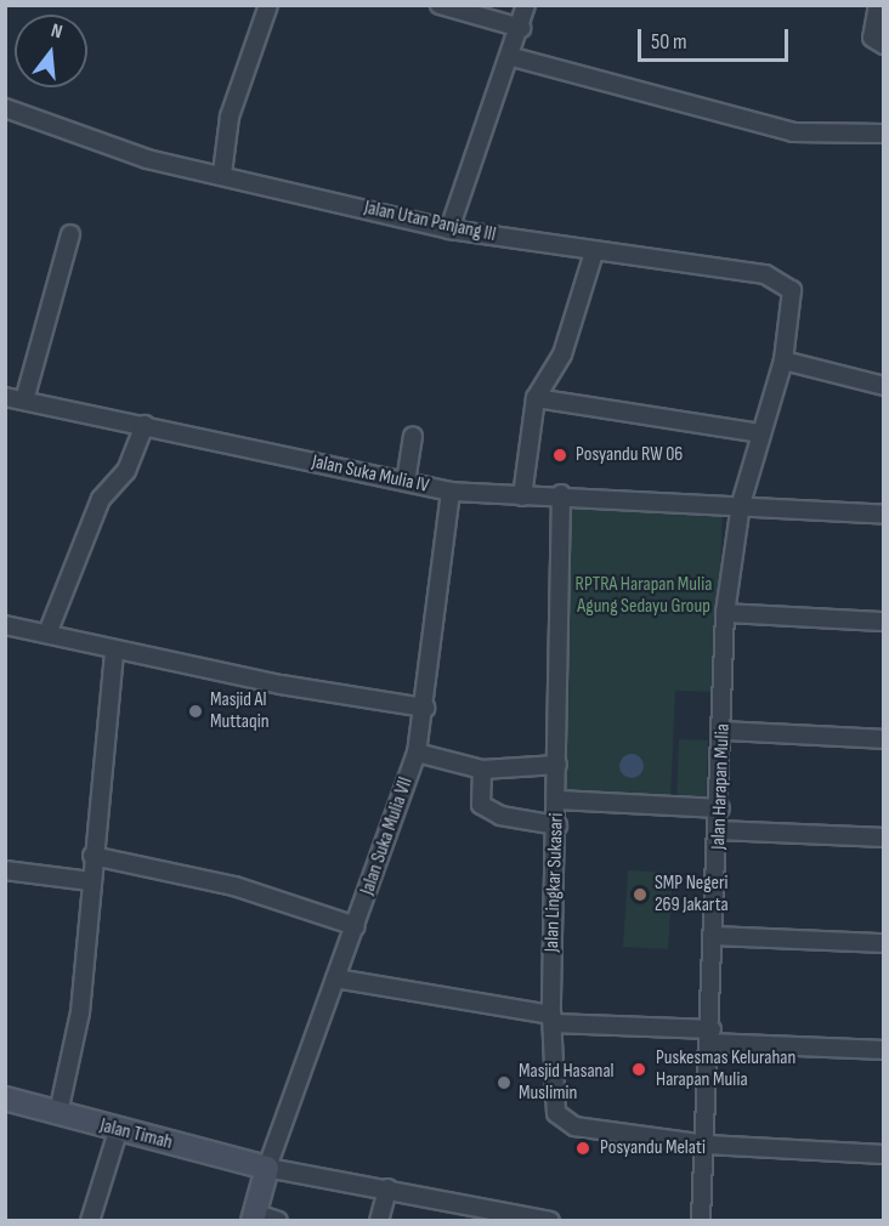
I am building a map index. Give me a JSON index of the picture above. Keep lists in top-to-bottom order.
{
  "streets": {
    "street": [
      "Jalan Utan Panjang III",
      "Jalan Suka Mulia IV",
      "Jalan Harapan Mulia",
      "Jalan Suka Mulia VII",
      "Jalan Lingkar Sukasari",
      "Jalan Timah"
    ]
  },
  "crossings": [
    ["Jalan Utan Panjang III", "Jalan Harapan Mulia"],
    ["Jalan Suka Mulia IV", "Jalan Harapan Mulia"],
    ["Jalan Suka Mulia IV", "Jalan Suka Mulia VII"],
    ["Jalan Suka Mulia IV", "Jalan Lingkar Sukasari"],
    ["Jalan Harapan Mulia", "Jalan Lingkar Sukasari"],
    ["Jalan Suka Mulia VII", "Jalan Timah"]
  ],
  "parks": ["RPTRA Harapan Mulia Agung Sedayu Group"],
  "places": [
    "Posyandu RW 06",
    "Masjid Al Muttaqin",
    "SMP Negeri 269 Jakarta",
    "Puskesmas Kelurahan Harapan Mulia",
    "Masjid Hasanal Muslimin",
    "Posyandu Melati"
  ],
  "scale_bar": "50 m",
  "north": "top"
}
